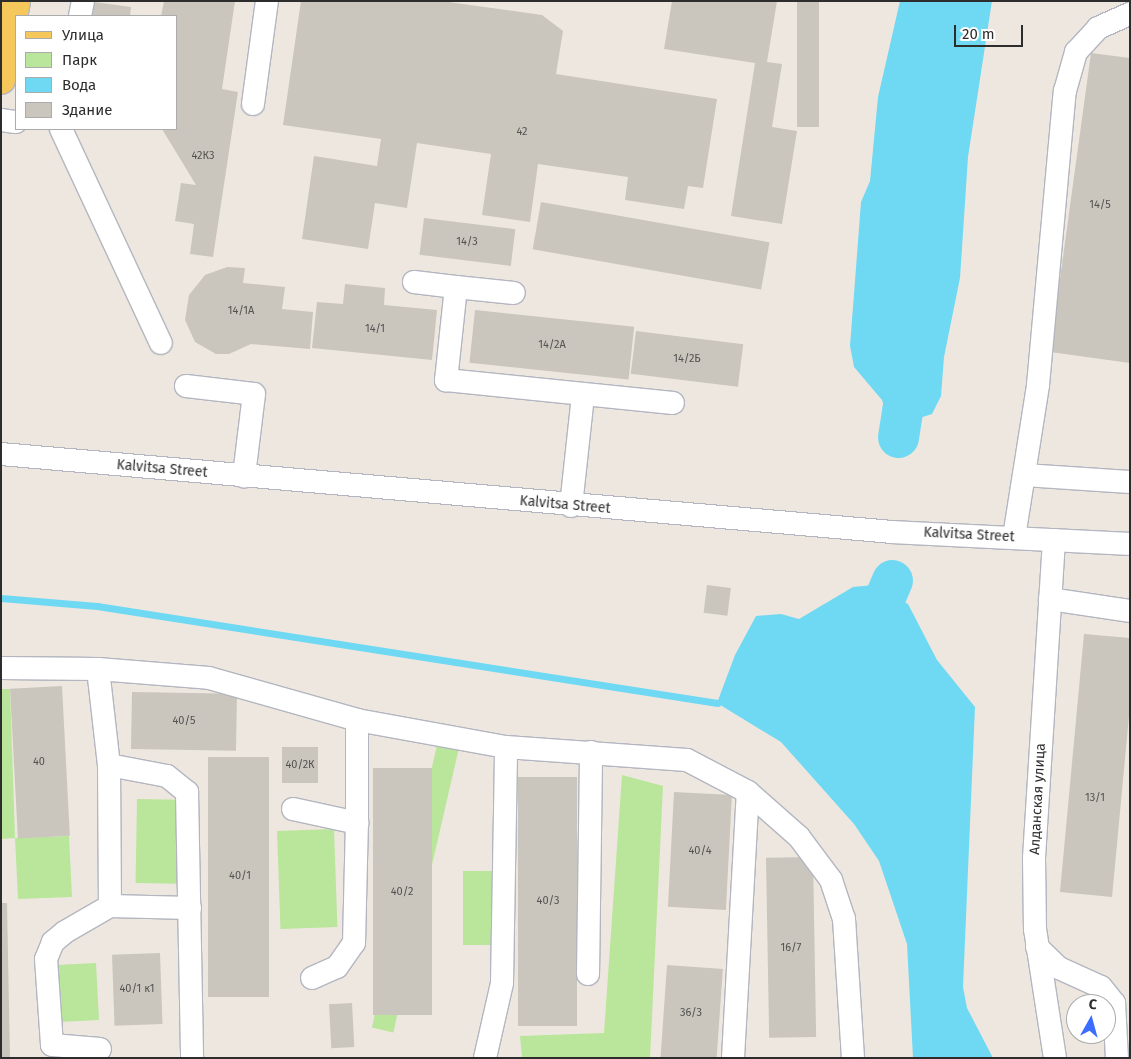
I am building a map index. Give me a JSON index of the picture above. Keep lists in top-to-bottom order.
{
  "streets": {
    "street": ["Kalvitsa Street", "Алданская улица"]
  },
  "crossings": [
    ["Kalvitsa Street", "Алданская улица"]
  ],
  "house_numbers": [
    "42",
    "42К3",
    "14/5",
    "14/3",
    "14/1А",
    "14/1",
    "14/2А",
    "14/2Б",
    "40/5",
    "40",
    "40/2К",
    "13/1",
    "40/4",
    "40/1",
    "40/2",
    "40/3",
    "16/7",
    "40/1 к1",
    "36/3"
  ],
  "legend": [
    "Улица",
    "Парк",
    "Вода",
    "Здание"
  ],
  "scale_bar": "20 m",
  "north": "top"
}
